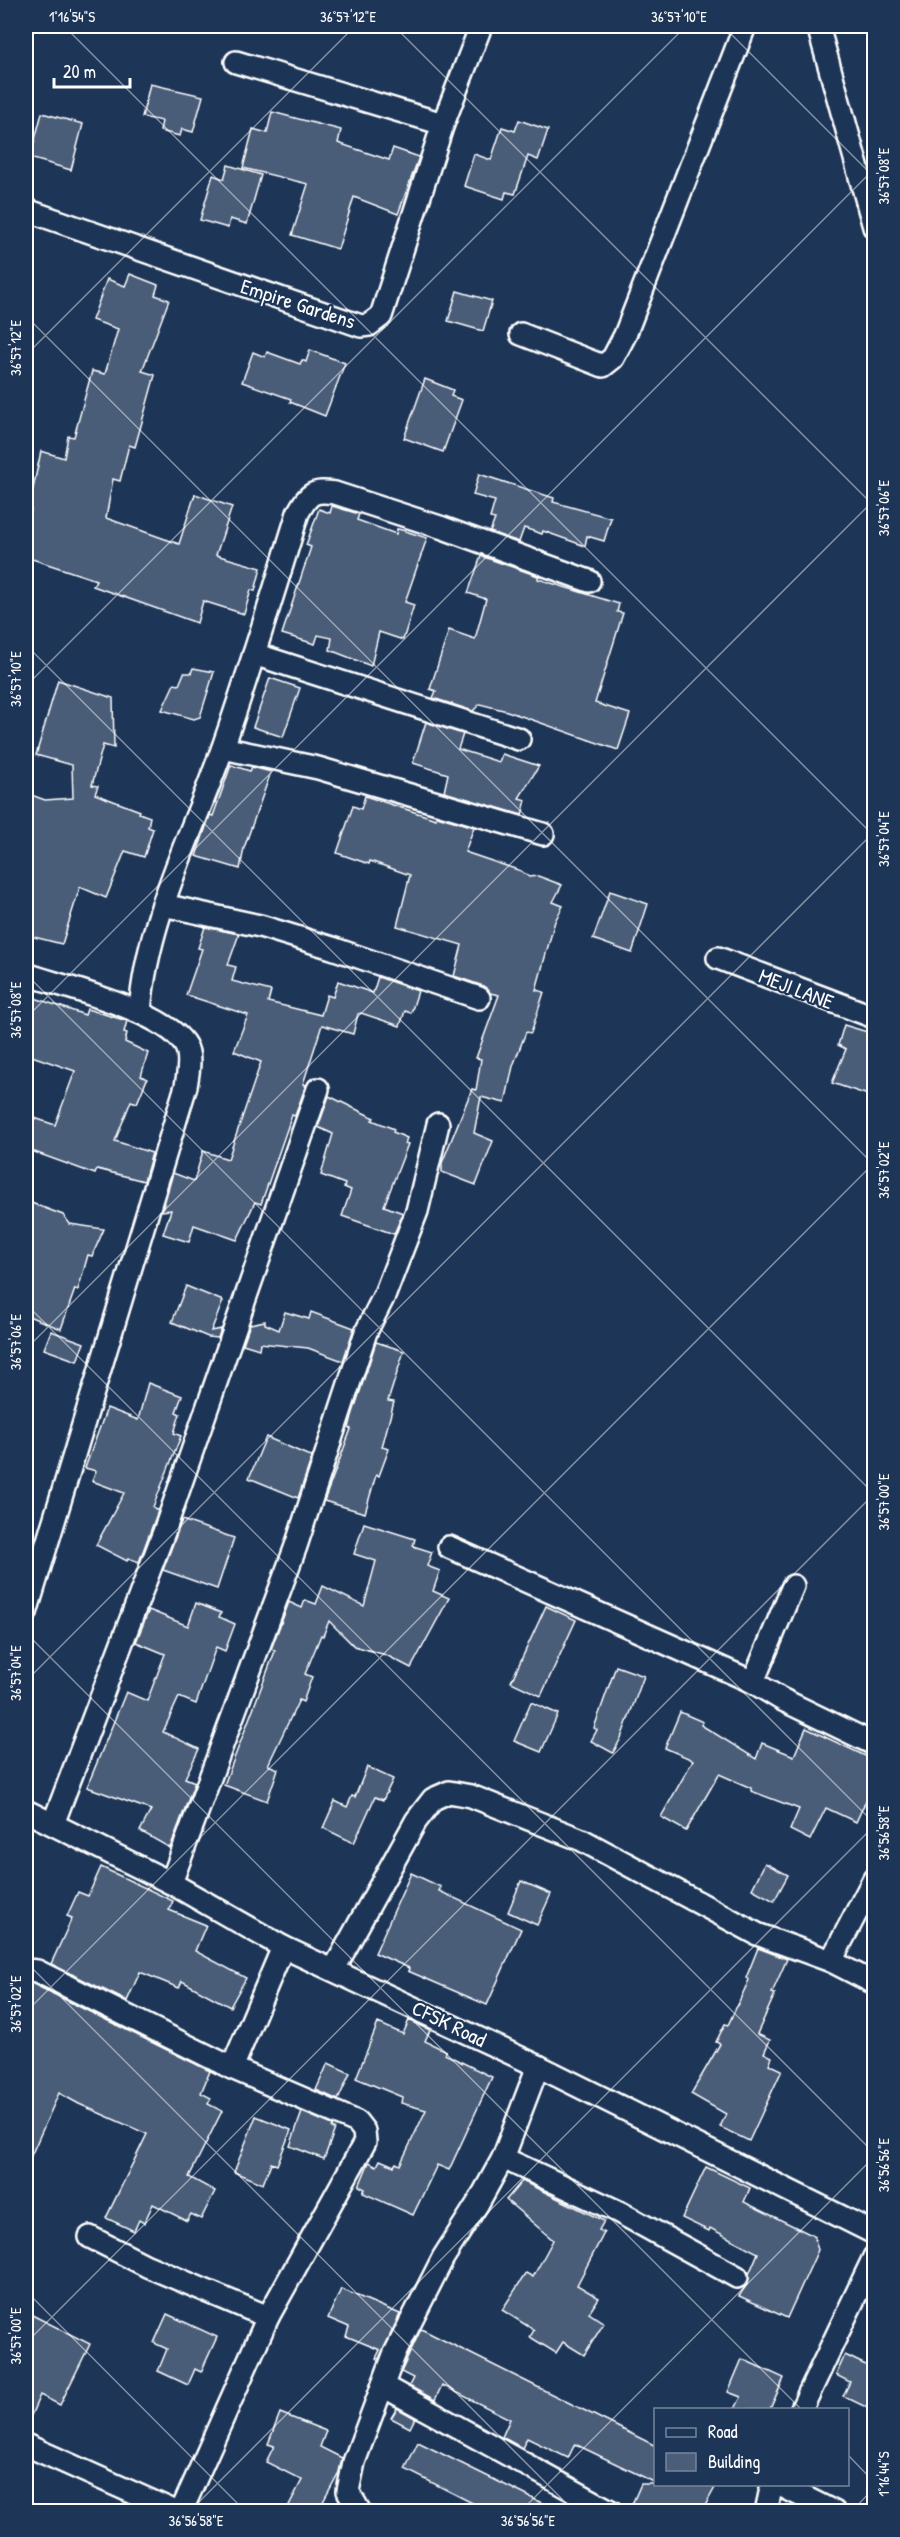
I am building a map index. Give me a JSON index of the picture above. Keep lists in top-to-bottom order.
{
  "streets": {
    "street": ["Empire Gardens", "MEJI LANE", "CFSK Road"]
  },
  "legend": ["Road", "Building"],
  "scale_bar": "20 m",
  "coordinates": [
    "1°16'54\"S",
    "36°57'12\"E",
    "36°57'10\"E",
    "36°57'08\"E",
    "36°57'06\"E",
    "36°57'04\"E",
    "36°57'02\"E",
    "36°57'00\"E",
    "36°56'58\"E",
    "36°56'56\"E",
    "1°16'44\"S"
  ]
}
